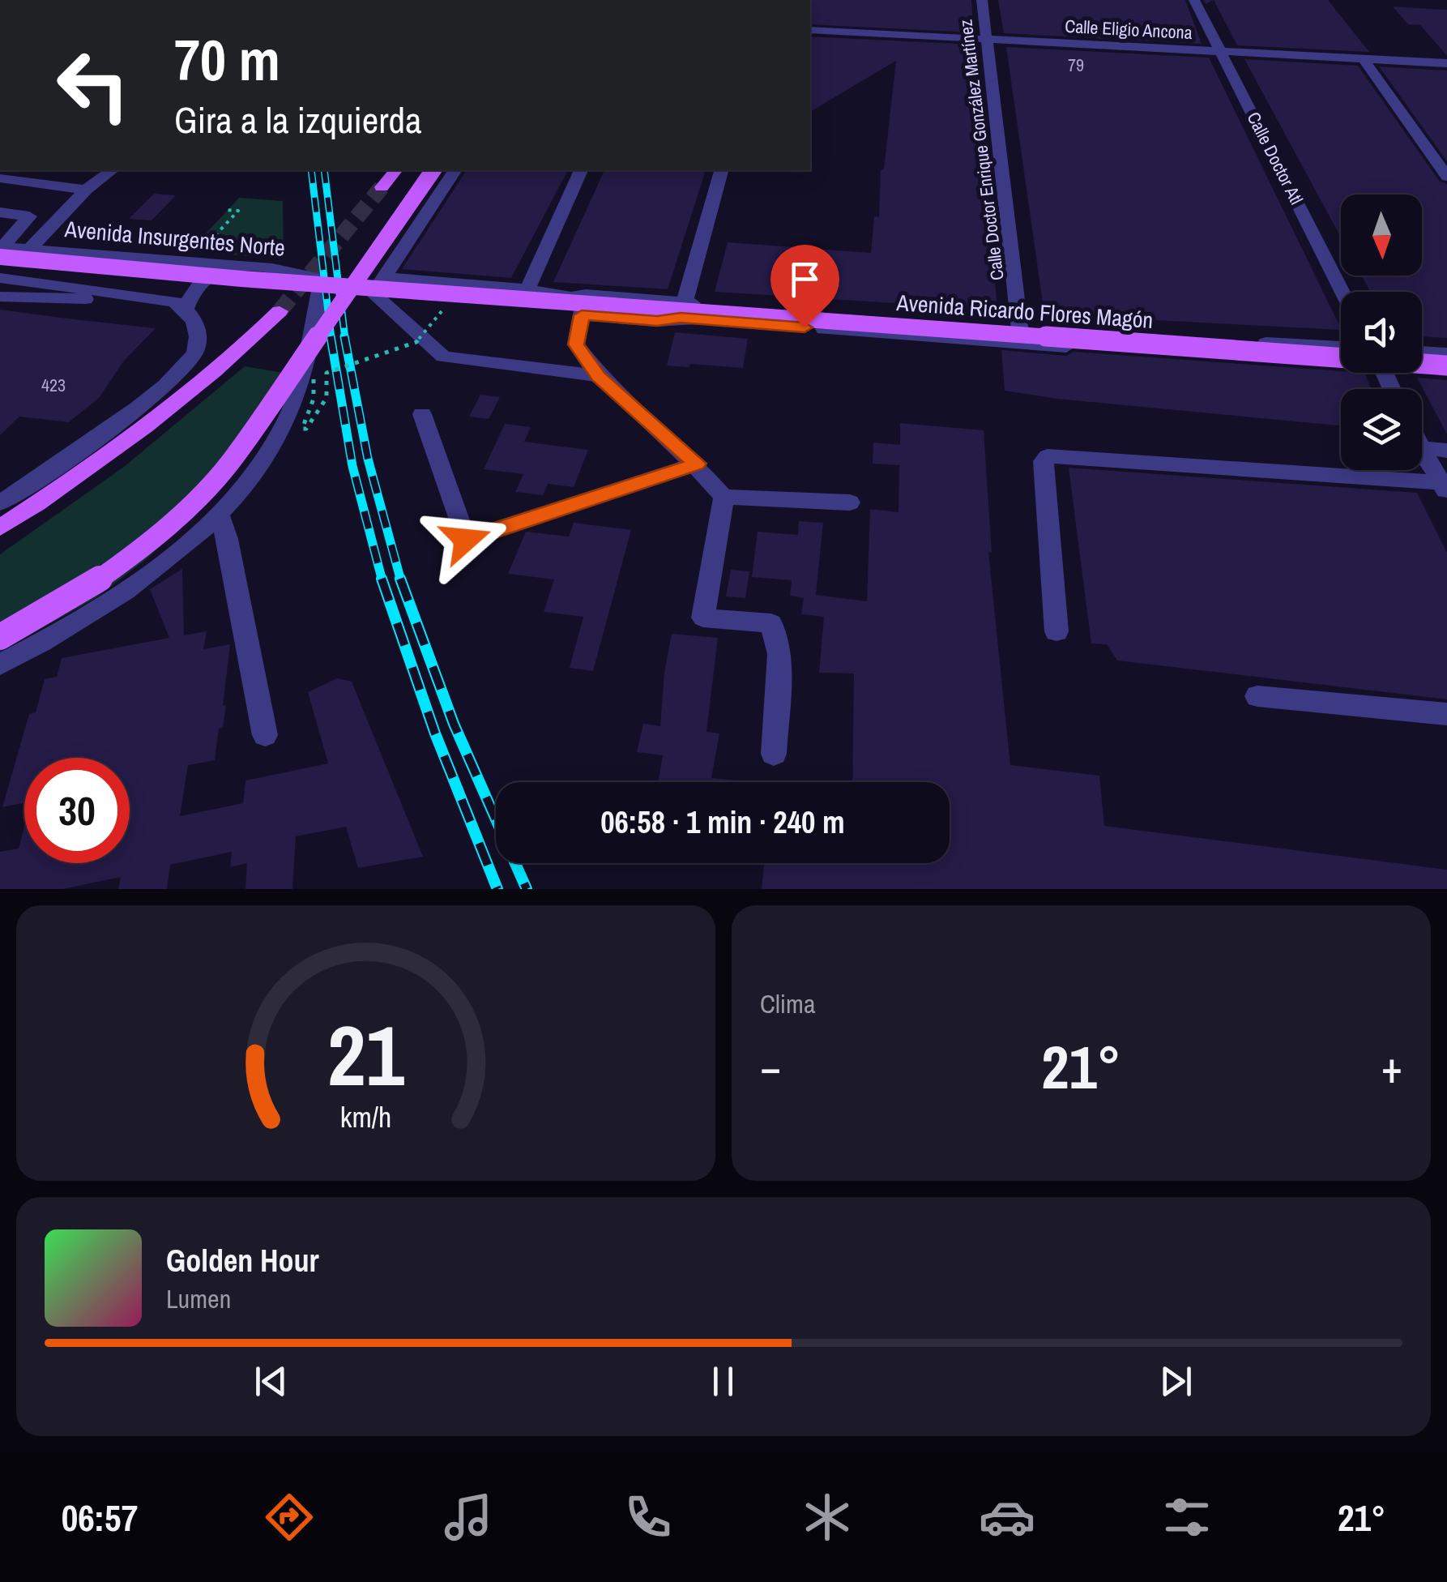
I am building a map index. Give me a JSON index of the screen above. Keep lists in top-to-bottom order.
{
  "streets": {
    "main road": ["Avenida Ricardo Flores Magón"],
    "street": [
      "Calle Eligio Ancona",
      "Calle Doctor Enrique González Martínez",
      "Calle Doctor Atl",
      "Avenida Insurgentes Norte"
    ]
  },
  "crossings": [
    ["Calle Eligio Ancona", "Calle Doctor Enrique González Martínez"],
    ["Calle Eligio Ancona", "Calle Doctor Atl"],
    ["Calle Doctor Enrique González Martínez", "Avenida Ricardo Flores Magón"],
    ["Avenida Insurgentes Norte", "Avenida Ricardo Flores Magón"]
  ],
  "house_numbers": ["79", "423"],
  "north": "bottom",
  "page": {
    "turn": ["70 m", "Gira a la izquierda"],
    "limit": "30",
    "trip": "06:58 · 1 min · 240 m",
    "tile": "Clima",
    "heat": ["−", "21°", "+"],
    "song": ["Golden Hour", "Lumen"],
    "tabs": ["06:57", "21°"],
    "gauge": ["21", "km/h"]
  }
}
